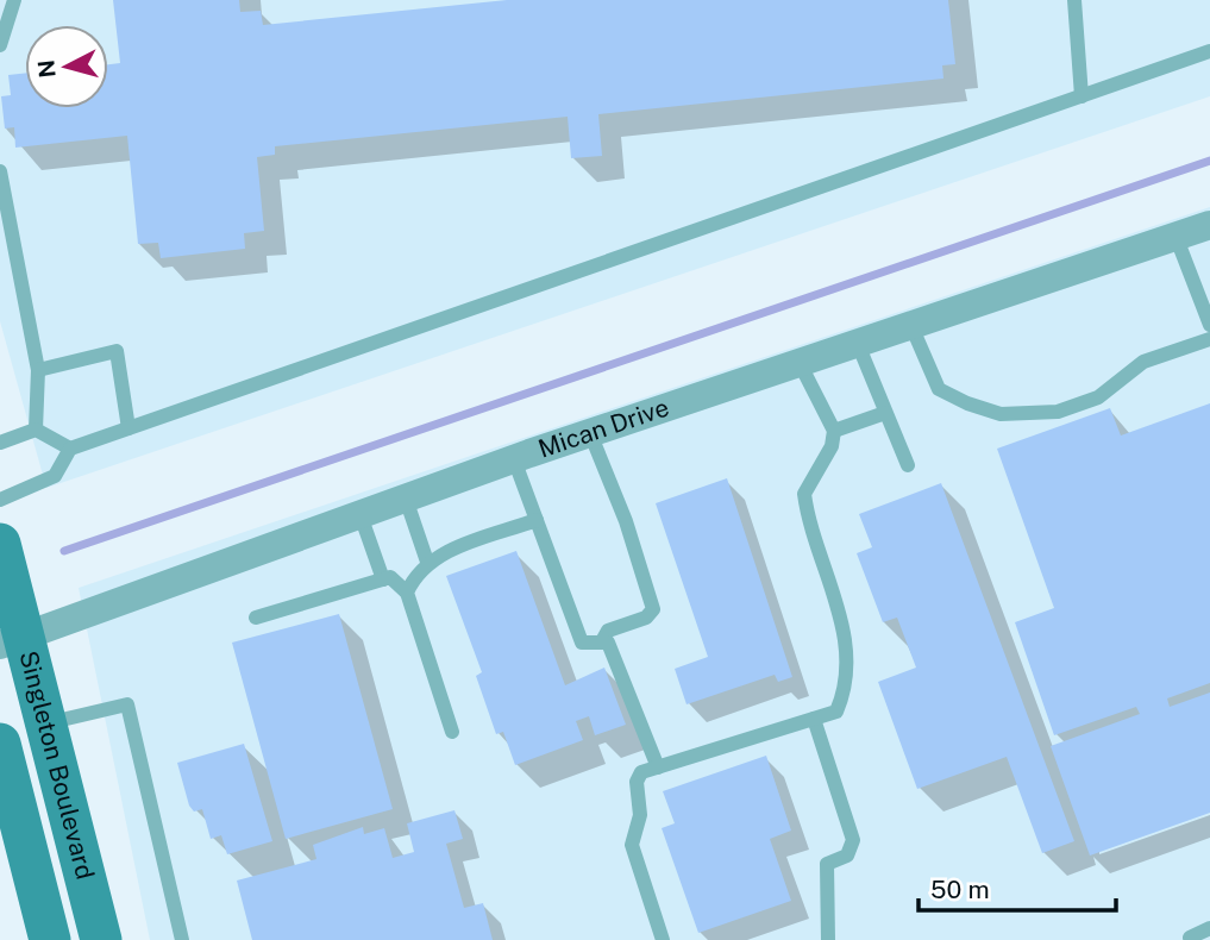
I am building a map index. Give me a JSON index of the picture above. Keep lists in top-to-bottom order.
{
  "streets": {
    "main road": ["Singleton Boulevard"],
    "street": ["Mican Drive"]
  },
  "crossings": [
    ["Mican Drive", "Singleton Boulevard"]
  ],
  "scale_bar": "50 m",
  "north": "left"
}
